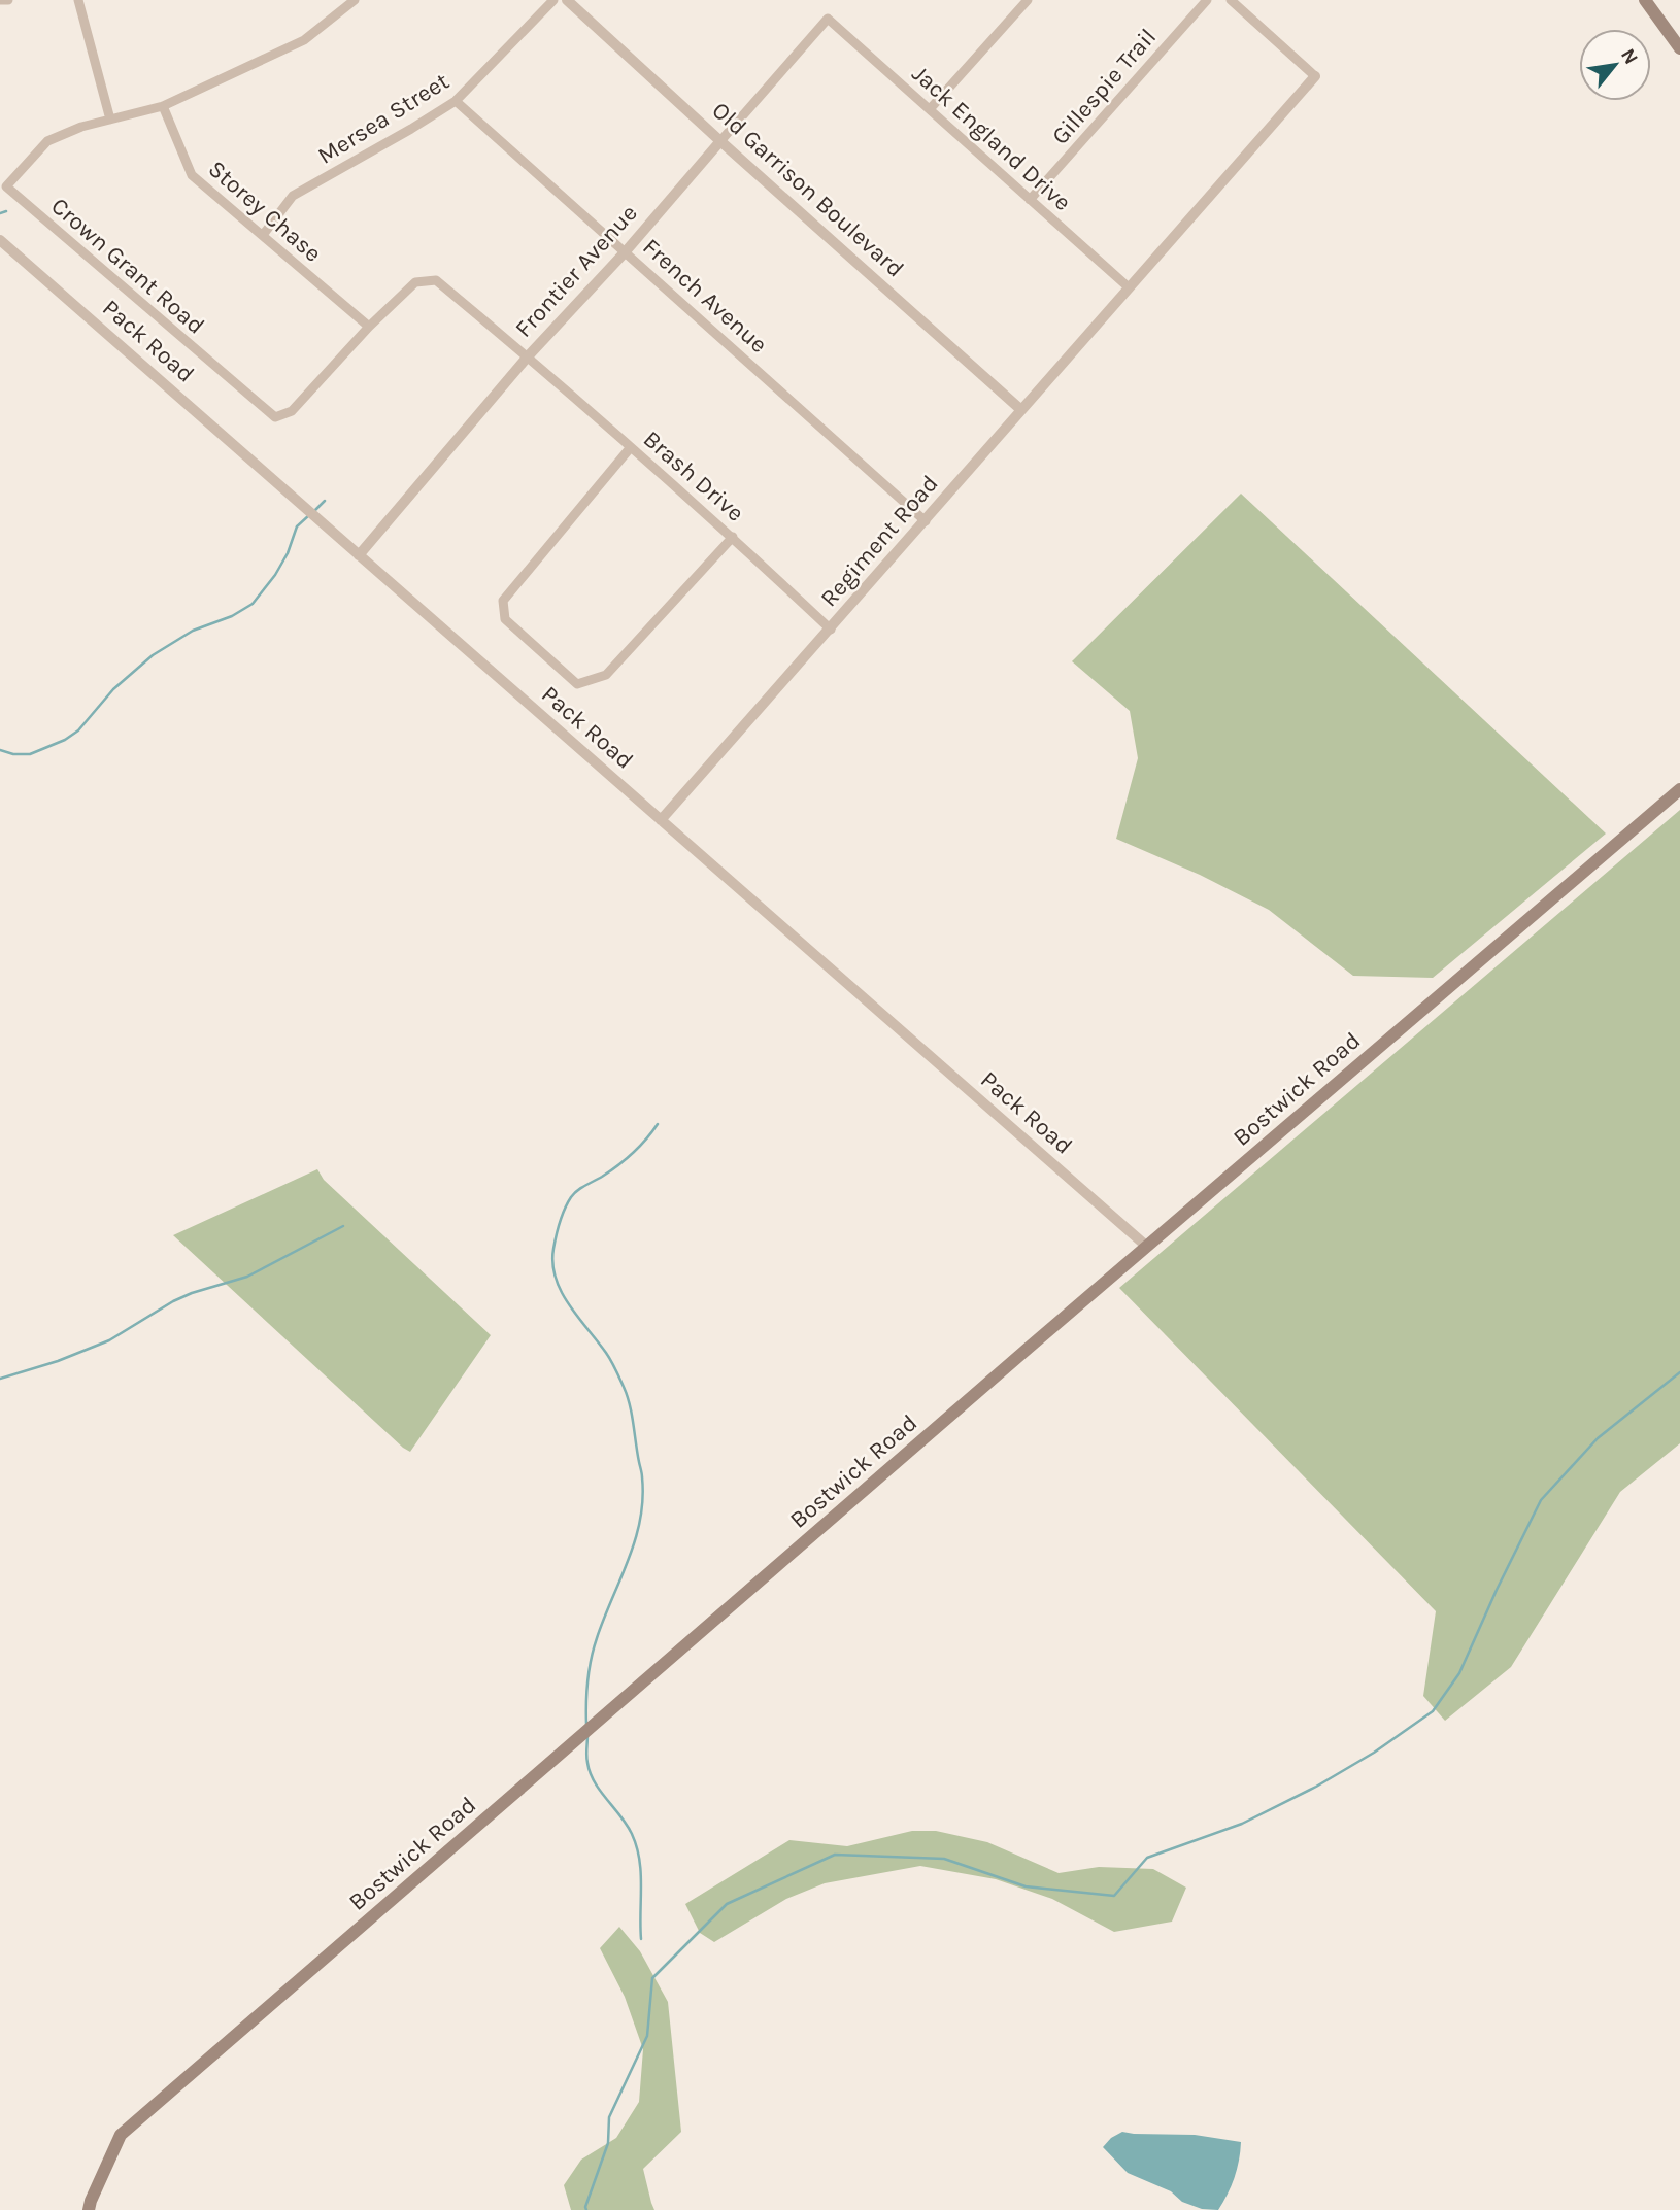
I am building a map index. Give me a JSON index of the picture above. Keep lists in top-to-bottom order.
{
  "streets": {
    "main road": ["Bostwick Road"],
    "street": [
      "Gillespie Trail",
      "Mersea Street",
      "Jack England Drive",
      "Old Garrison Boulevard",
      "Storey Chase",
      "Crown Grant Road",
      "Frontier Avenue",
      "French Avenue",
      "Pack Road",
      "Brash Drive",
      "Regiment Road"
    ]
  },
  "crossings": [
    ["Gillespie Trail", "Jack England Drive"],
    ["Mersea Street", "Storey Chase"],
    ["Mersea Street", "French Avenue"],
    ["Jack England Drive", "Frontier Avenue"],
    ["Jack England Drive", "Regiment Road"],
    ["Old Garrison Boulevard", "Frontier Avenue"],
    ["Old Garrison Boulevard", "Regiment Road"],
    ["Storey Chase", "Crown Grant Road"],
    ["Crown Grant Road", "Frontier Avenue"],
    ["Crown Grant Road", "Brash Drive"],
    ["Frontier Avenue", "French Avenue"],
    ["Frontier Avenue", "Pack Road"],
    ["Frontier Avenue", "Brash Drive"],
    ["French Avenue", "Regiment Road"],
    ["Pack Road", "Regiment Road"],
    ["Pack Road", "Bostwick Road"],
    ["Brash Drive", "Regiment Road"]
  ],
  "north": "top right"
}
